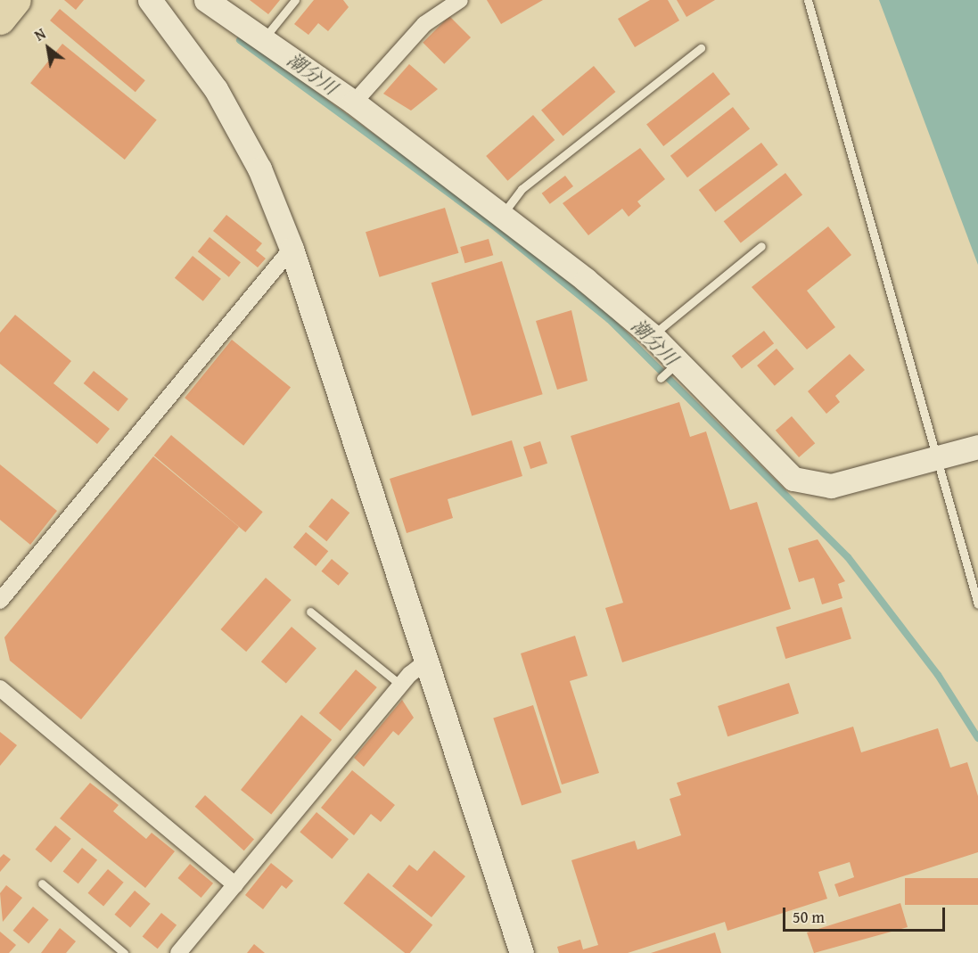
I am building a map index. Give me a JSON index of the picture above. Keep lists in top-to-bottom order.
{
  "water": ["潮分川"],
  "scale_bar": "50 m",
  "north": "top left"
}
